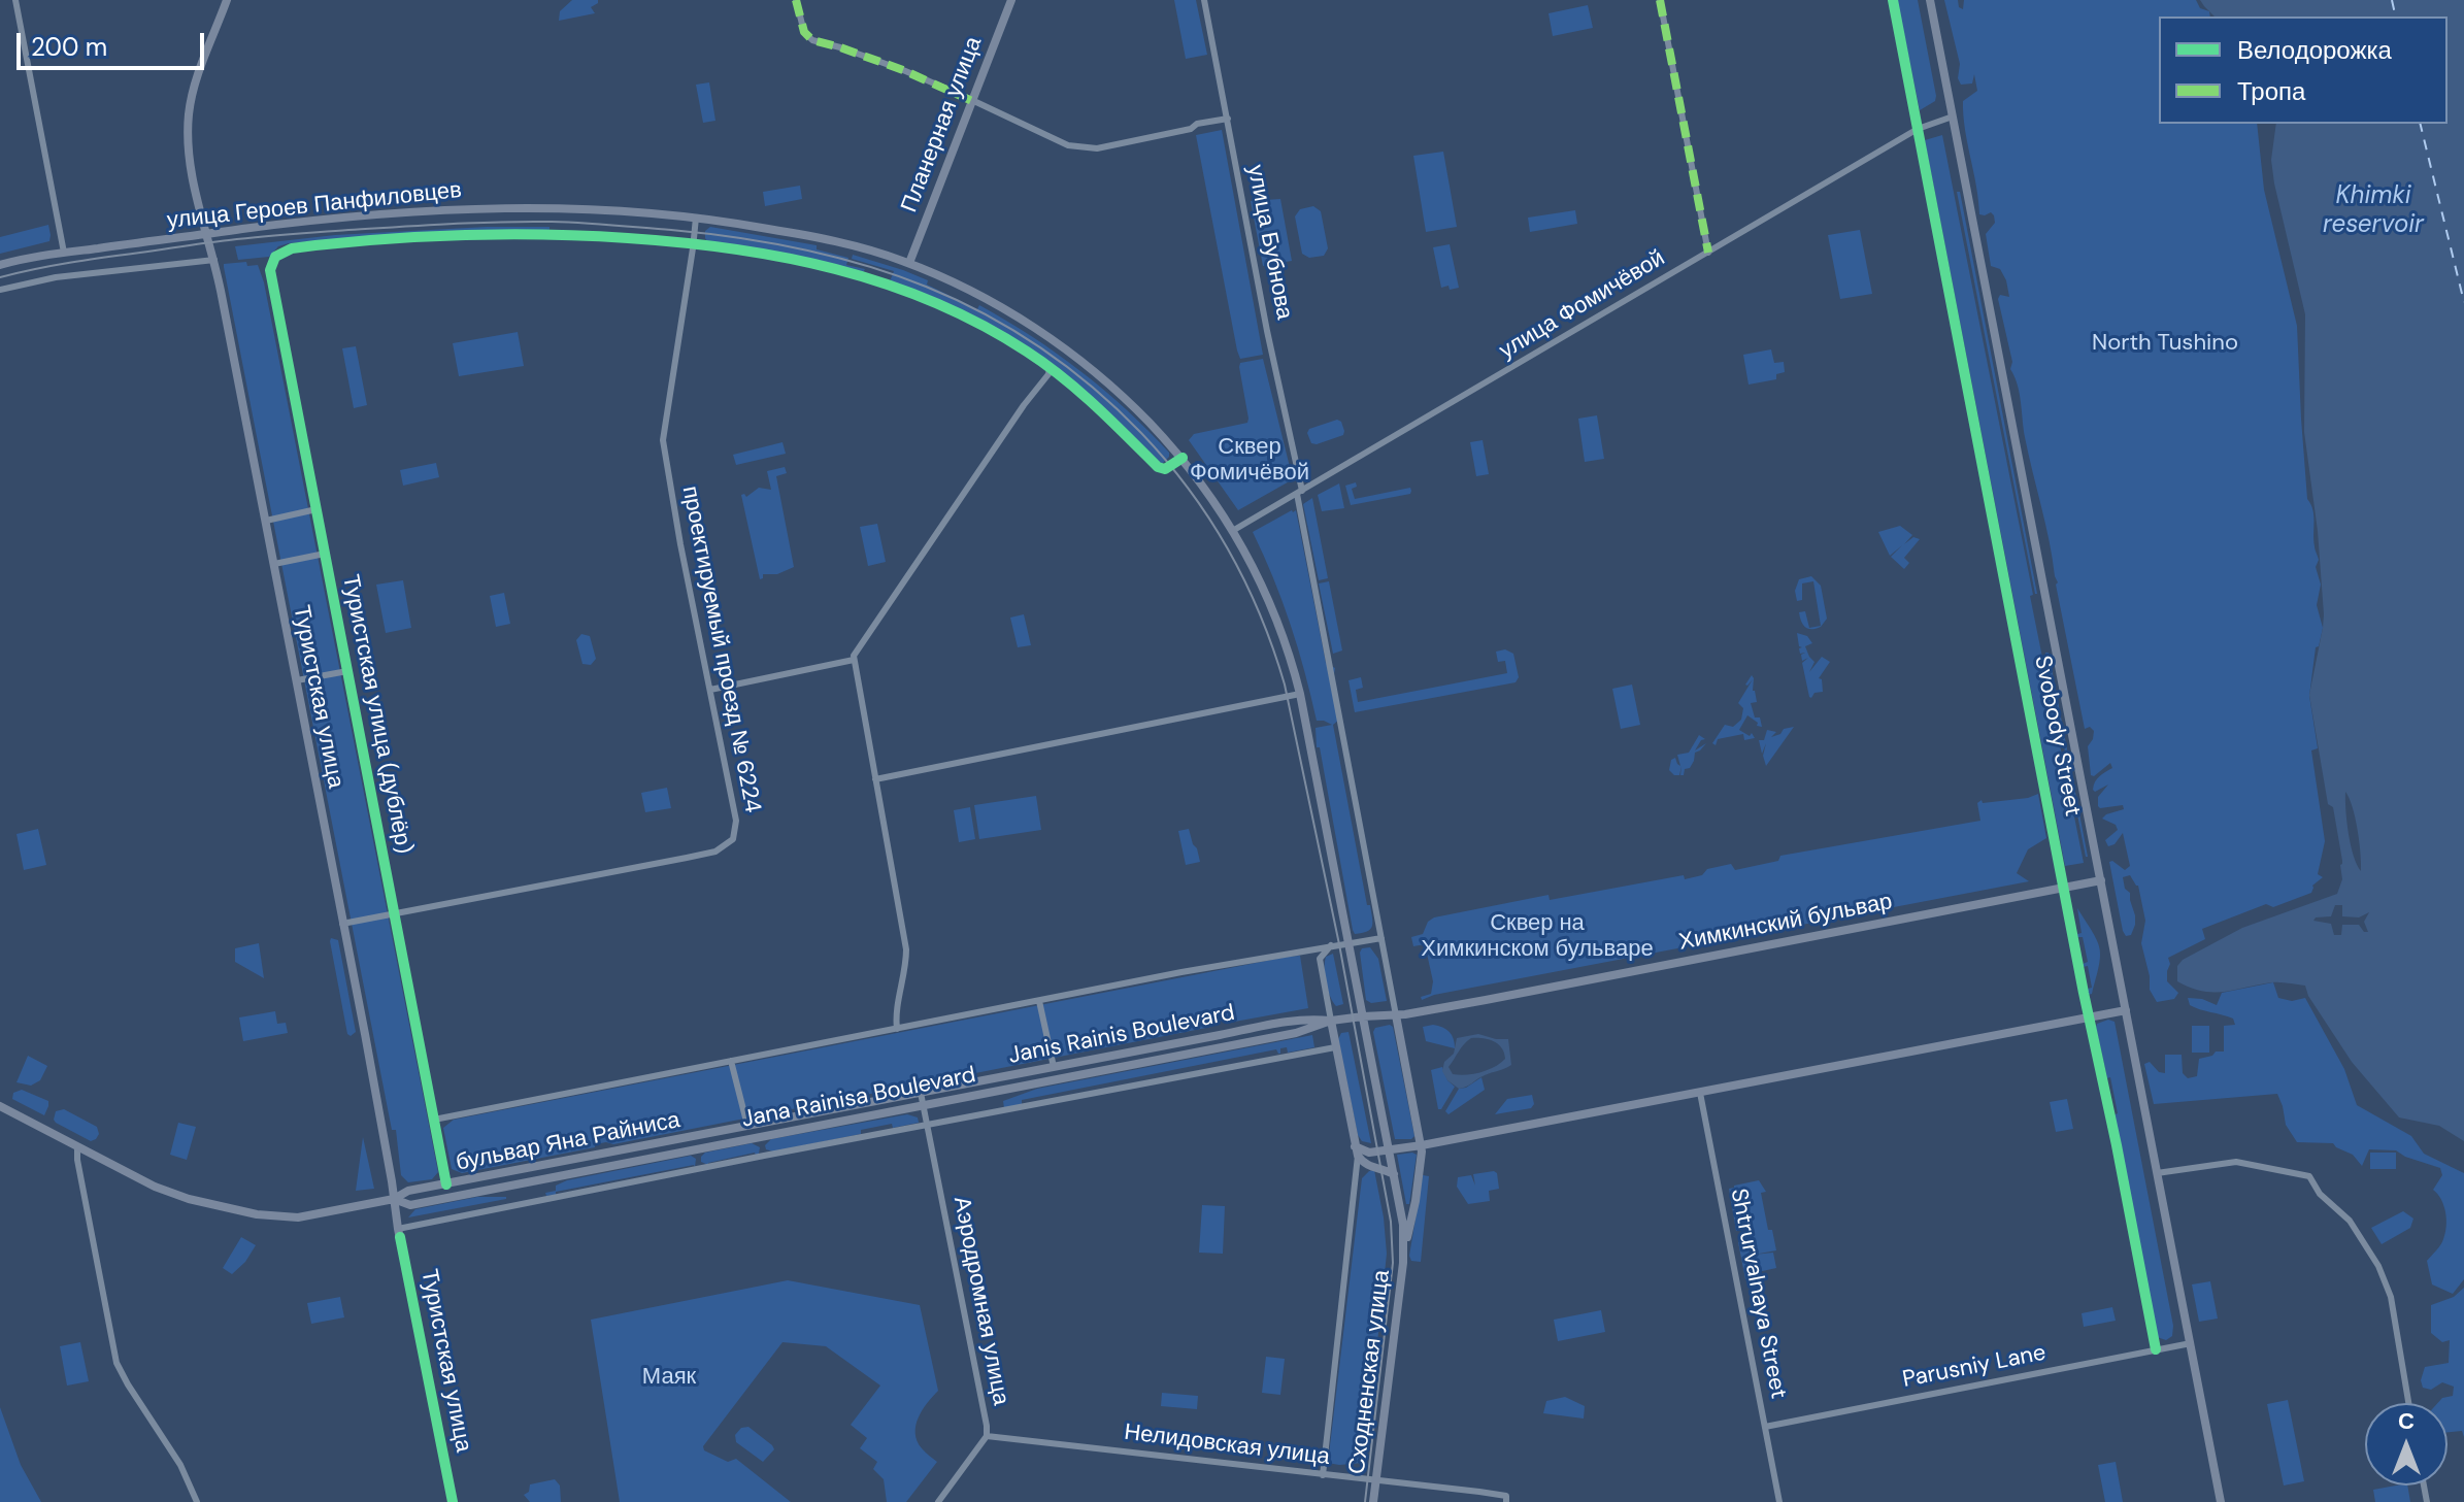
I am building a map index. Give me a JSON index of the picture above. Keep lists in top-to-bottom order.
{
  "streets": {
    "main road": [
      "Планерная улица",
      "улица Героев Панфиловцев",
      "Туристская улица",
      "Svobody Street",
      "Химкинский бульвар",
      "Janis Rainis Boulevard",
      "Jana Rainisa Boulevard",
      "бульвар Яна Райниса",
      "Сходненская улица"
    ],
    "street": [
      "улица Бубнова",
      "улица Фомичёвой",
      "проектируемый проезд № 6224",
      "Туристская улица (дублёр)",
      "Shtrurvalnaya Street",
      "Аэродромная улица",
      "Parusniy Lane",
      "Нелидовская улица"
    ]
  },
  "crossings": [
    ["Планерная улица", "улица Героев Панфиловцев"],
    ["улица Героев Панфиловцев", "улица Фомичёвой"],
    ["улица Героев Панфиловцев", "проектируемый проезд № 6224"],
    ["улица Героев Панфиловцев", "Туристская улица"],
    ["улица Героев Панфиловцев", "Сходненская улица"],
    ["улица Бубнова", "улица Фомичёвой"],
    ["улица Бубнова", "Химкинский бульвар"],
    ["улица Бубнова", "Сходненская улица"],
    ["улица Фомичёвой", "Svobody Street"],
    ["проектируемый проезд № 6224", "Туристская улица"],
    ["проектируемый проезд № 6224", "Туристская улица (дублёр)"],
    ["Туристская улица", "Jana Rainisa Boulevard"],
    ["Туристская улица", "бульвар Яна Райниса"],
    ["Туристская улица (дублёр)", "бульвар Яна Райниса"],
    ["Svobody Street", "Химкинский бульвар"],
    ["Svobody Street", "Parusniy Lane"],
    ["Химкинский бульвар", "Janis Rainis Boulevard"],
    ["Химкинский бульвар", "Jana Rainisa Boulevard"],
    ["Химкинский бульвар", "Сходненская улица"],
    ["Janis Rainis Boulevard", "Jana Rainisa Boulevard"],
    ["Janis Rainis Boulevard", "бульвар Яна Райниса"],
    ["Janis Rainis Boulevard", "Аэродромная улица"],
    ["Jana Rainisa Boulevard", "бульвар Яна Райниса"],
    ["Jana Rainisa Boulevard", "Аэродромная улица"],
    ["бульвар Яна Райниса", "Аэродромная улица"],
    ["Shtrurvalnaya Street", "Parusniy Lane"],
    ["Аэродромная улица", "Нелидовская улица"],
    ["Сходненская улица", "Нелидовская улица"]
  ],
  "water": ["Khimki reservoir"],
  "parks": [
    "North Tushino",
    "Сквер Фомичёвой",
    "Сквер на Химкинском бульваре",
    "Маяк"
  ],
  "legend": ["Велодорожка", "Тропа"],
  "scale_bar": "200 m",
  "north": "top"
}
